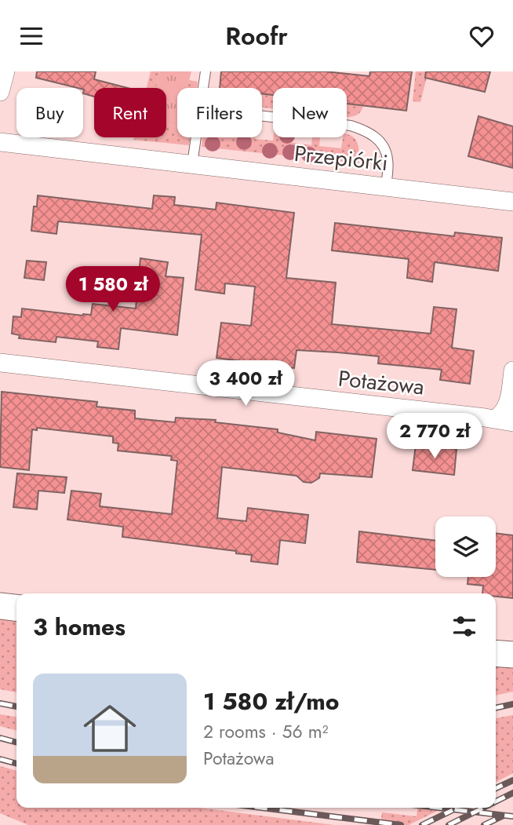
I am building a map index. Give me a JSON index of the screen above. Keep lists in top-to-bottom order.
{
  "streets": {
    "street": ["Przepiórki", "Potażowa"]
  },
  "page": {
    "header": "Roofr",
    "chip": [
      "Buy",
      "Rent",
      "Filters",
      "New"
    ],
    "price": ["1 580 zł", "3 400 zł", "2 770 zł"],
    "heading": "3 homes",
    "list": [
      {
        "name": "1 580 zł/mo",
        "note": "2 rooms · 56 m² · Potażowa"
      }
    ]
  }
}
